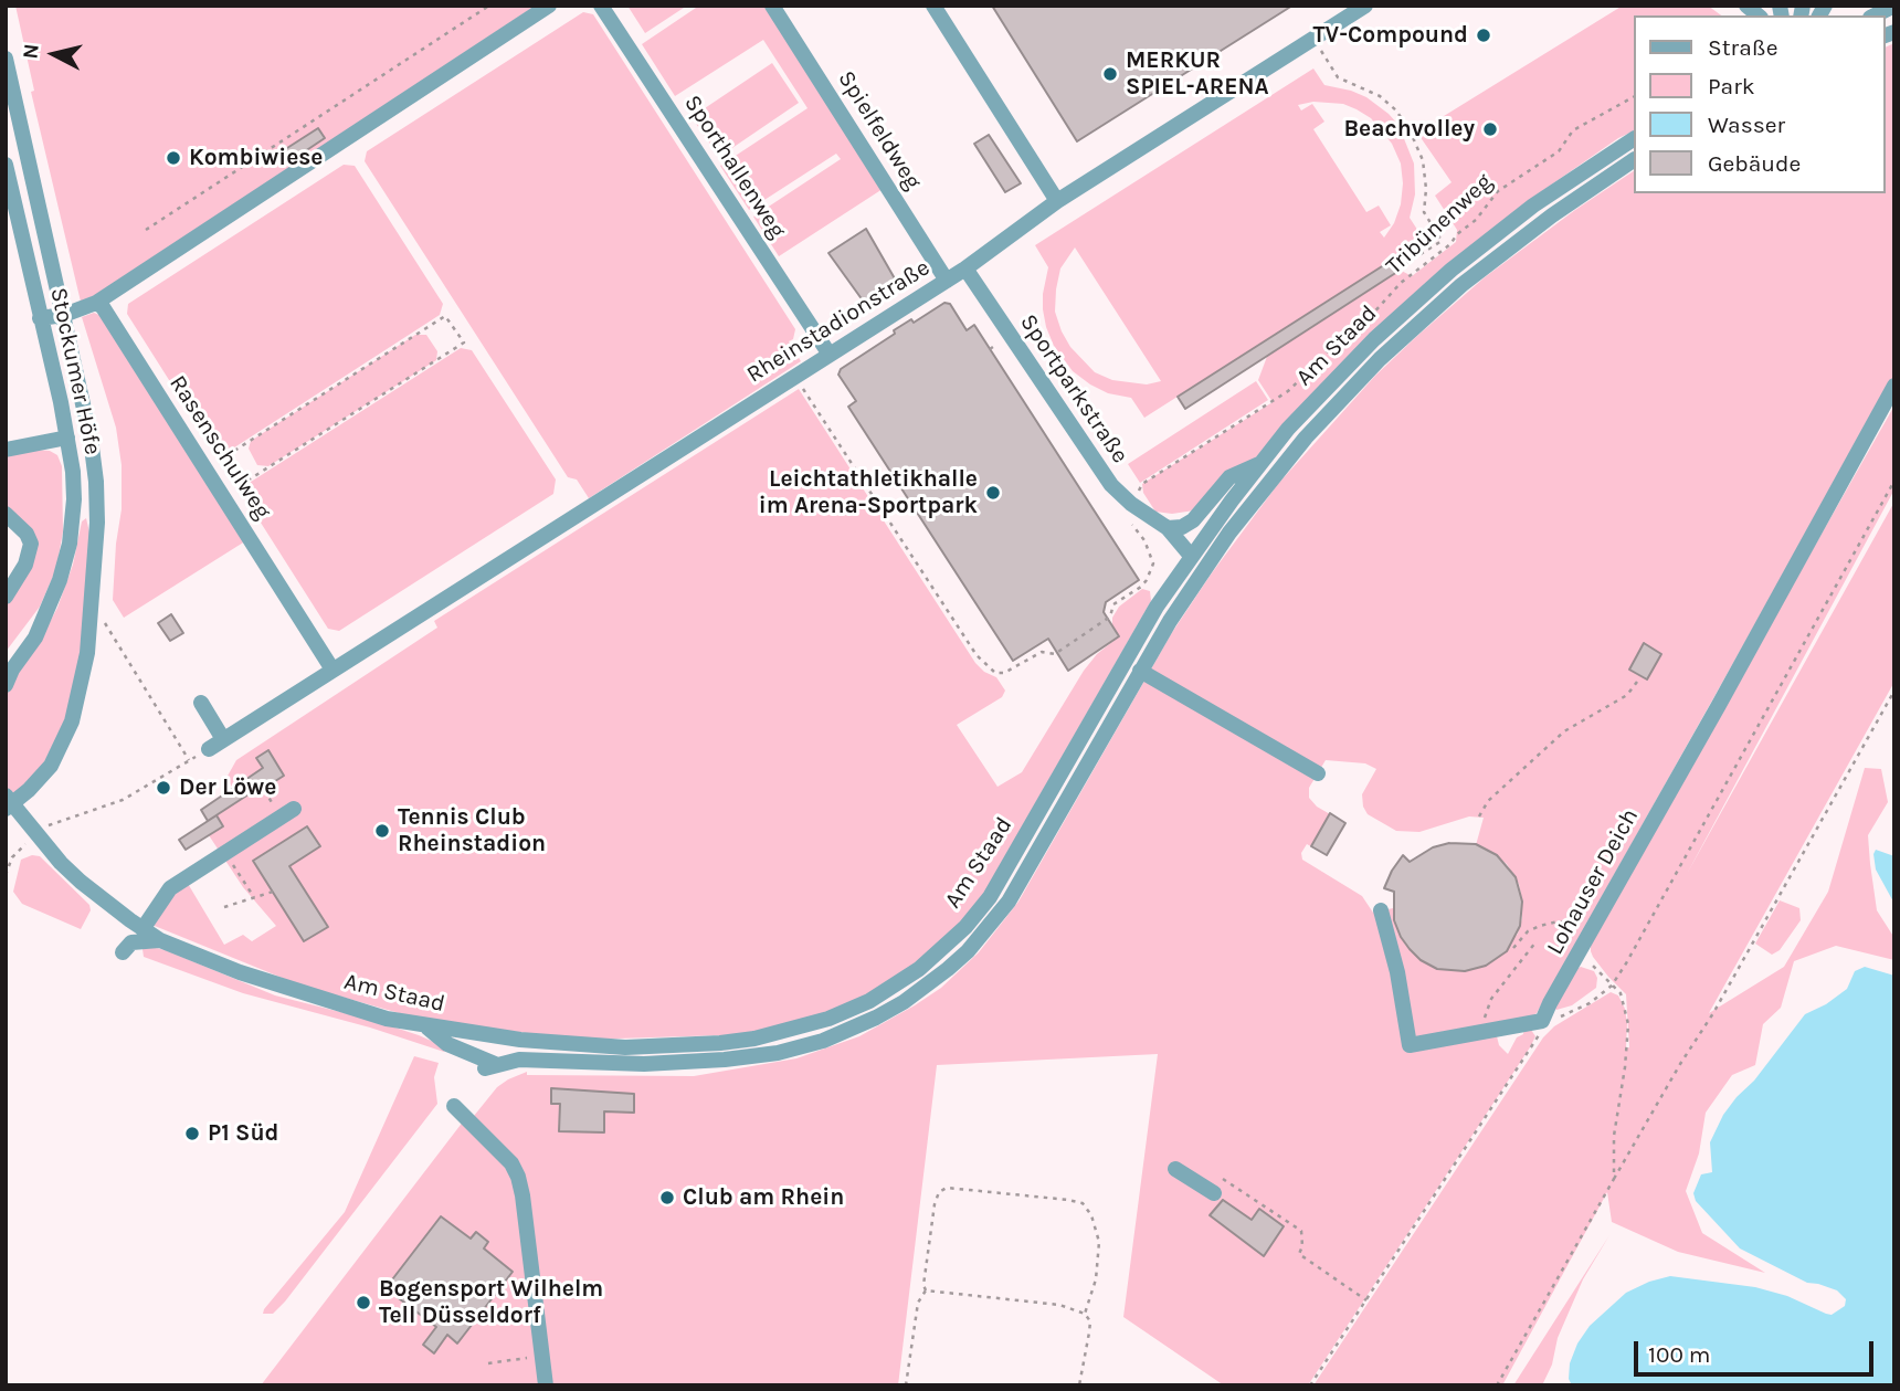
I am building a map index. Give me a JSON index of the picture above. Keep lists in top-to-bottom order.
{
  "streets": {
    "street": [
      "Spielfeldweg",
      "Sporthallenweg",
      "Rheinstadionstraße",
      "Am Staad",
      "Stockumer Höfe",
      "Sportparkstraße",
      "Rasenschulweg",
      "Lohauser Deich"
    ],
    "path": ["Tribünenweg"]
  },
  "crossings": [
    ["Spielfeldweg", "Rheinstadionstraße"],
    ["Sporthallenweg", "Rheinstadionstraße"],
    ["Tribünenweg", "Sportparkstraße"],
    ["Rheinstadionstraße", "Sportparkstraße"],
    ["Rheinstadionstraße", "Rasenschulweg"],
    ["Am Staad", "Sportparkstraße"]
  ],
  "places": [
    "TV-Compound",
    "MERKUR SPIEL-ARENA",
    "Beachvolley",
    "Kombiwiese",
    "Leichtathletikhalle im Arena-Sportpark",
    "Der Löwe",
    "Tennis Club Rheinstadion",
    "P1 Süd",
    "Club am Rhein",
    "Bogensport Wilhelm Tell Düsseldorf"
  ],
  "legend": [
    "Straße",
    "Park",
    "Wasser",
    "Gebäude"
  ],
  "scale_bar": "100 m",
  "north": "left"
}
